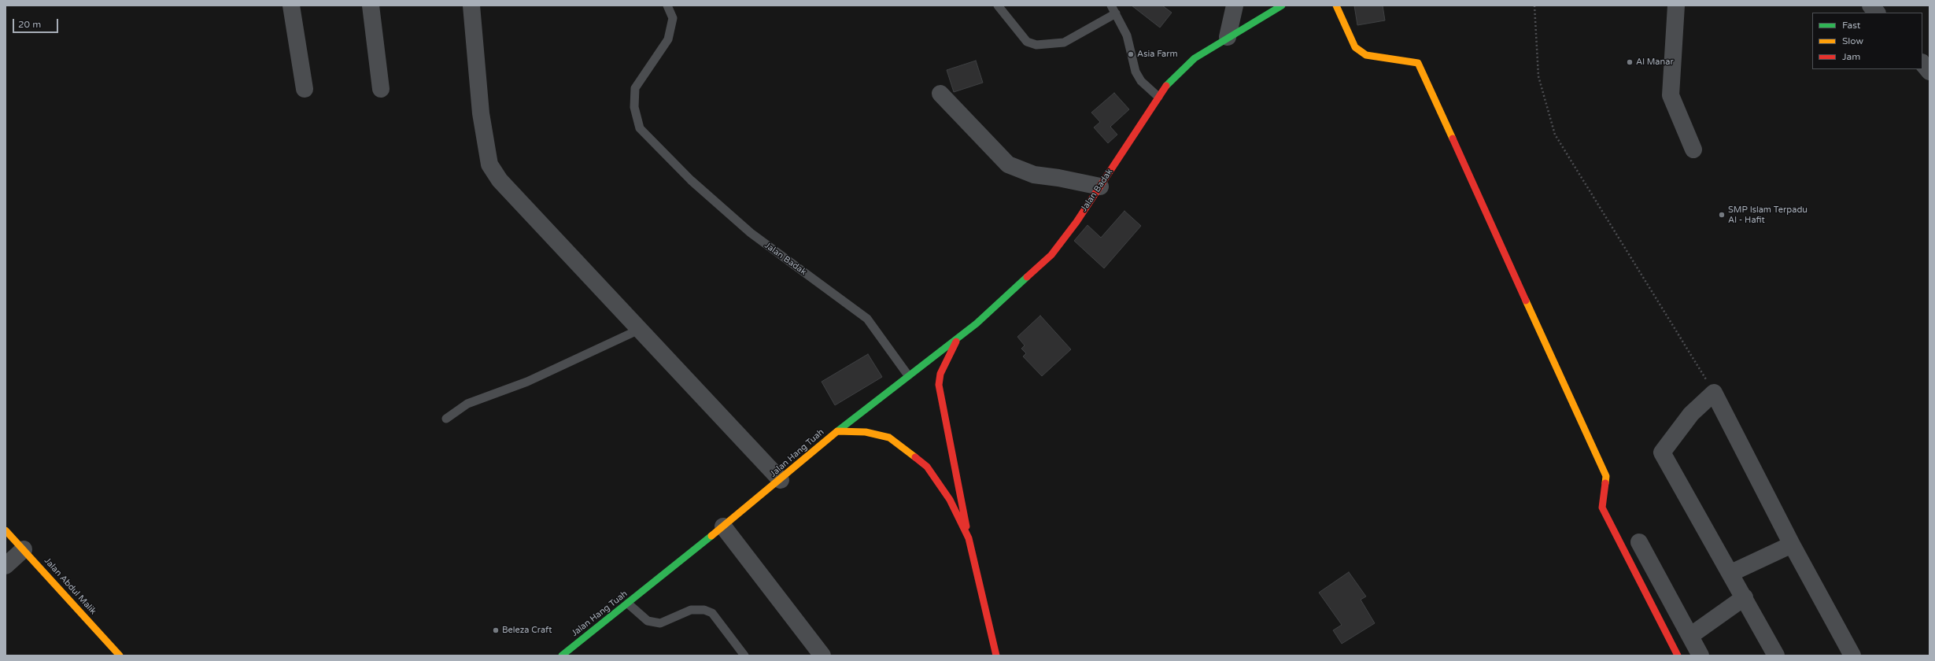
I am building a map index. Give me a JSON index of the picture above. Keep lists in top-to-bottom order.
{
  "streets": {
    "street": ["Jalan Badak", "Jalan Hang Tuah", "Jalan Abdul Malik"]
  },
  "crossings": [
    ["Jalan Badak", "Jalan Hang Tuah"]
  ],
  "places": [
    "Asia Farm",
    "Al Manar",
    "SMP Islam Terpadu Al - Hafit",
    "Beleza Craft"
  ],
  "legend": ["Fast", "Slow", "Jam"],
  "scale_bar": "20 m"
}
